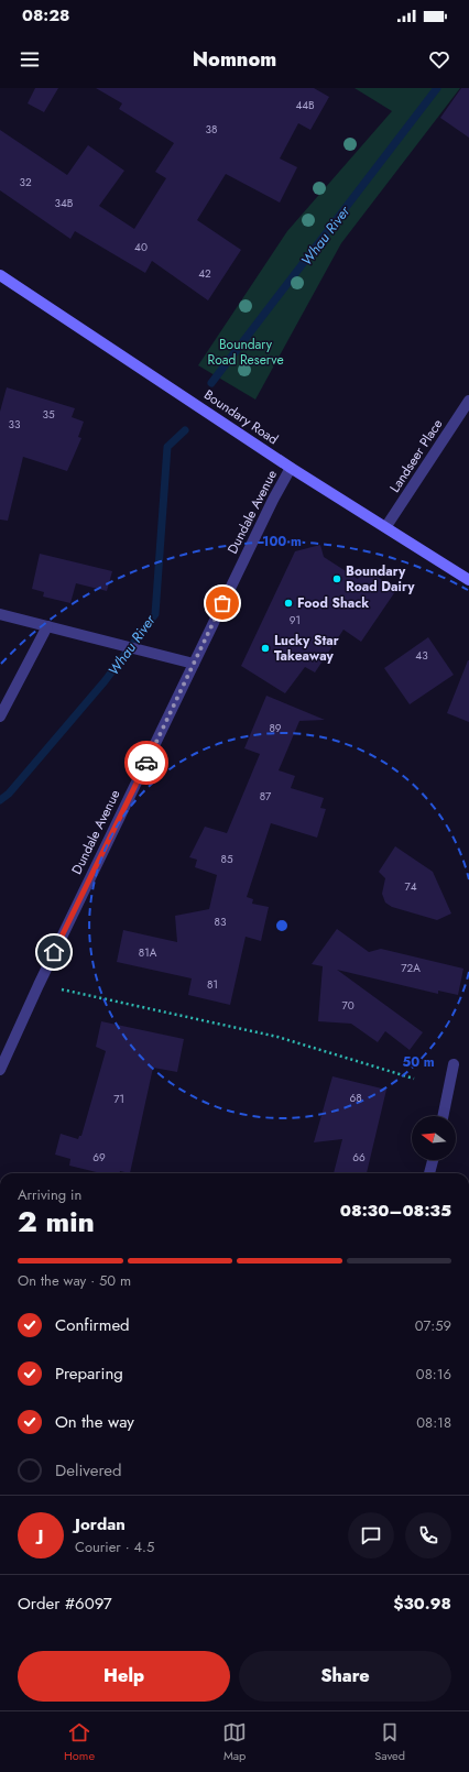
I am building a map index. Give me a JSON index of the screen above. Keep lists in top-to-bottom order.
{
  "streets": {
    "main road": ["Boundary Road"],
    "street": ["Landseer Place", "Dundale Avenue"]
  },
  "crossings": [
    ["Boundary Road", "Landseer Place"],
    ["Boundary Road", "Dundale Avenue"]
  ],
  "water": ["Whau River"],
  "parks": ["Boundary Road Reserve"],
  "places": ["Boundary Road Dairy", "Food Shack", "Lucky Star Takeaway"],
  "house_numbers": [
    "44B",
    "38",
    "32",
    "34B",
    "40",
    "42",
    "35",
    "33",
    "91",
    "43",
    "89",
    "87",
    "85",
    "74",
    "83",
    "81A",
    "72A",
    "81",
    "70",
    "68",
    "71",
    "69",
    "66"
  ],
  "north": "left",
  "page": {
    "status": "08:28",
    "header": "Nomnom",
    "heading": ["2 min", "Arriving in", "08:30–08:35"],
    "panel": [
      "Jordan",
      "Courier · 4.5",
      "Order #6097",
      "$30.98"
    ],
    "bar": "On the way · 50 m",
    "list": [
      ["Confirmed", "07:59"],
      ["Preparing", "08:16"],
      ["On the way", "08:18"],
      "Delivered"
    ],
    "round": "J",
    "buttons": ["Help", "Share"],
    "tabs": ["Home", "Map", "Saved"]
  },
  "rings": ["100 m", "50 m"]
}
